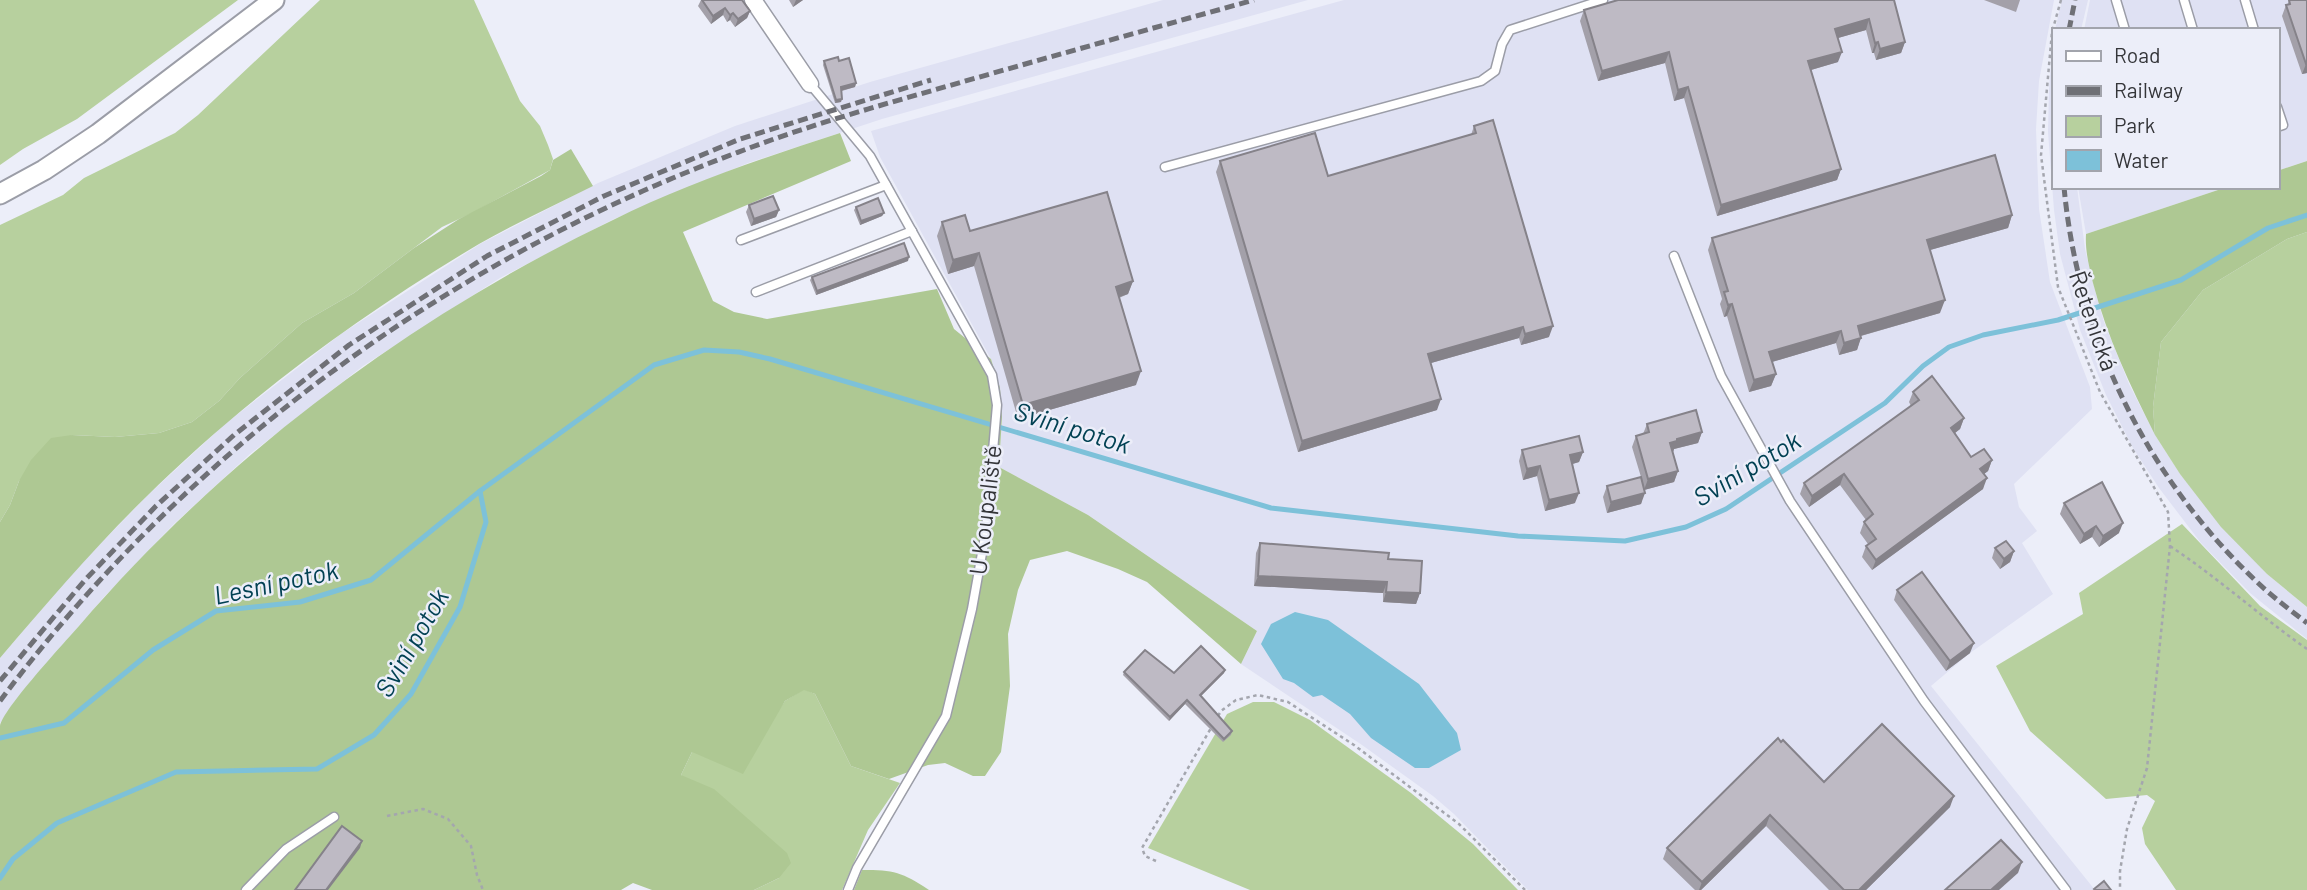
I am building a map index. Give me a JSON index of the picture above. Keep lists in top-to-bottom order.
{
  "streets": {
    "lane": ["U Koupaliště"],
    "path": ["Řetenická"]
  },
  "water": ["Sviní potok", "Lesní potok"],
  "legend": [
    "Road",
    "Railway",
    "Park",
    "Water"
  ]
}
